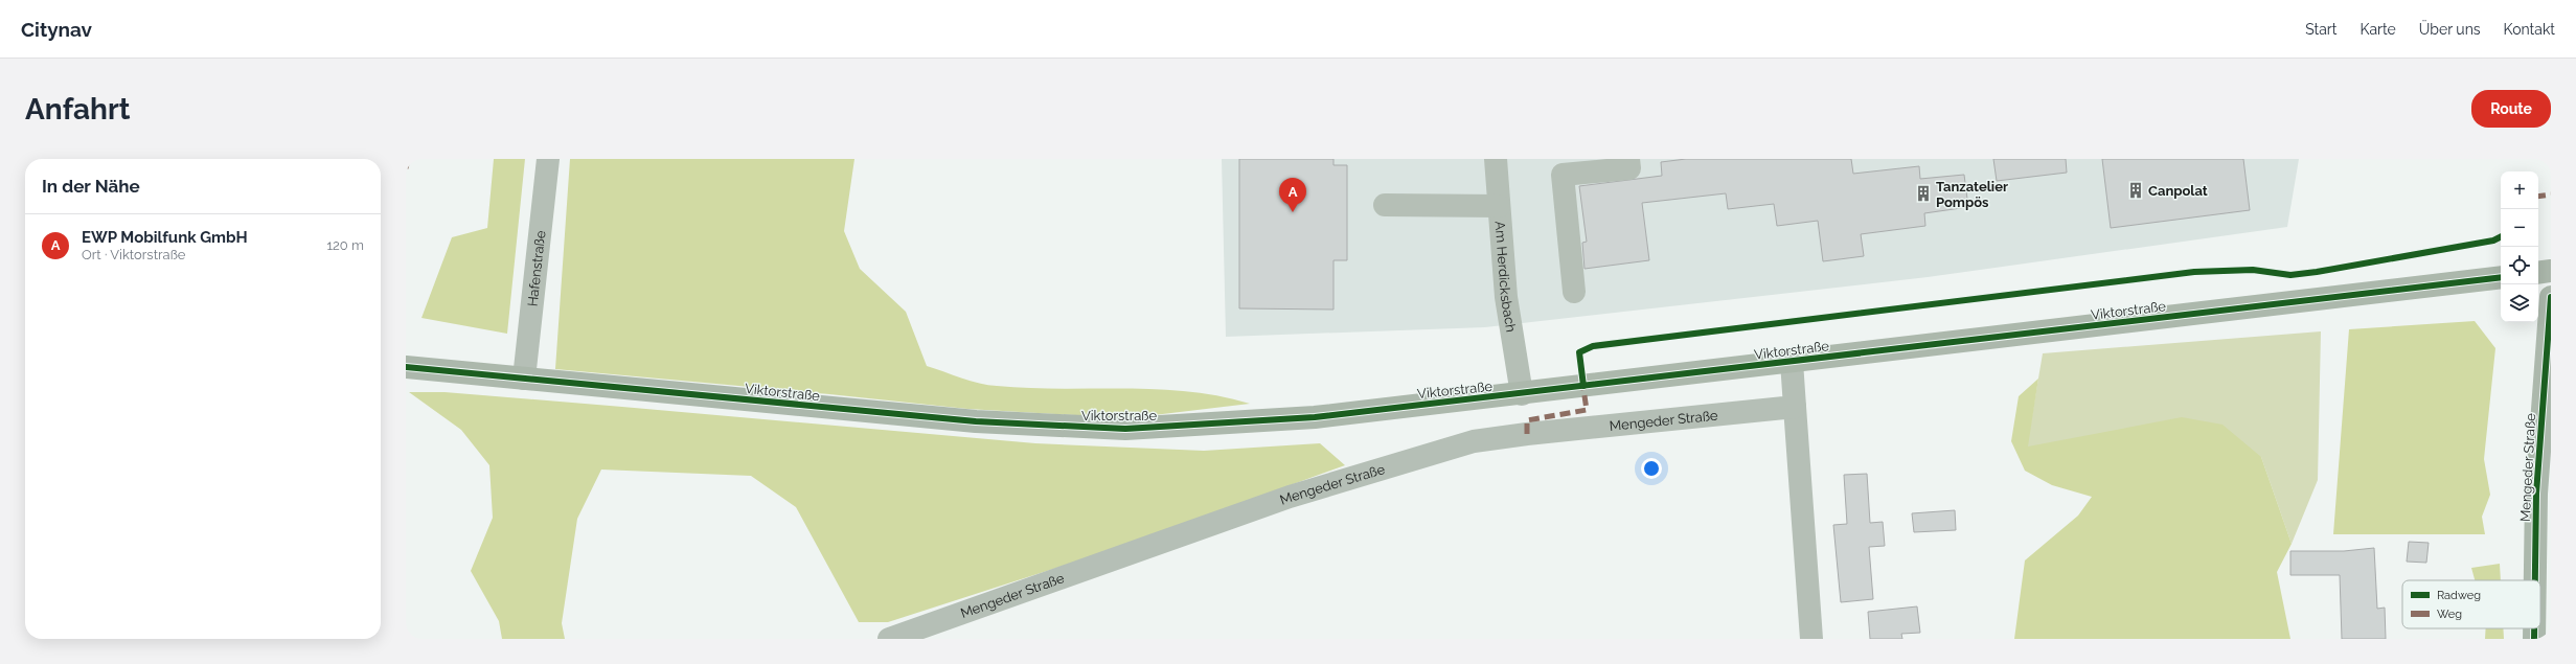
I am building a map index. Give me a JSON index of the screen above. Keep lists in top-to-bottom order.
{
  "streets": {
    "main road": ["Viktorstraße", "Mengeder Straße"],
    "street": ["Hafenstraße", "Am Herdicksbach"]
  },
  "crossings": [
    ["Hafenstraße", "Viktorstraße"],
    ["Am Herdicksbach", "Viktorstraße"]
  ],
  "places": {
    "building": ["Canpolat", "Tanzatelier Pompös"]
  },
  "legend": ["Radweg", "Weg"],
  "page": {
    "header": "Citynav",
    "nav": [
      "Start",
      "Karte",
      "Über uns",
      "Kontakt"
    ],
    "buttons": "Route",
    "title": "Anfahrt",
    "heading": "In der Nähe",
    "map_buttons": ["+", "−"],
    "pins": "A",
    "list": [
      {
        "mark": "A",
        "name": "EWP Mobilfunk GmbH",
        "note": "Ort · Viktorstraße",
        "value": "120 m"
      }
    ]
  }
}
